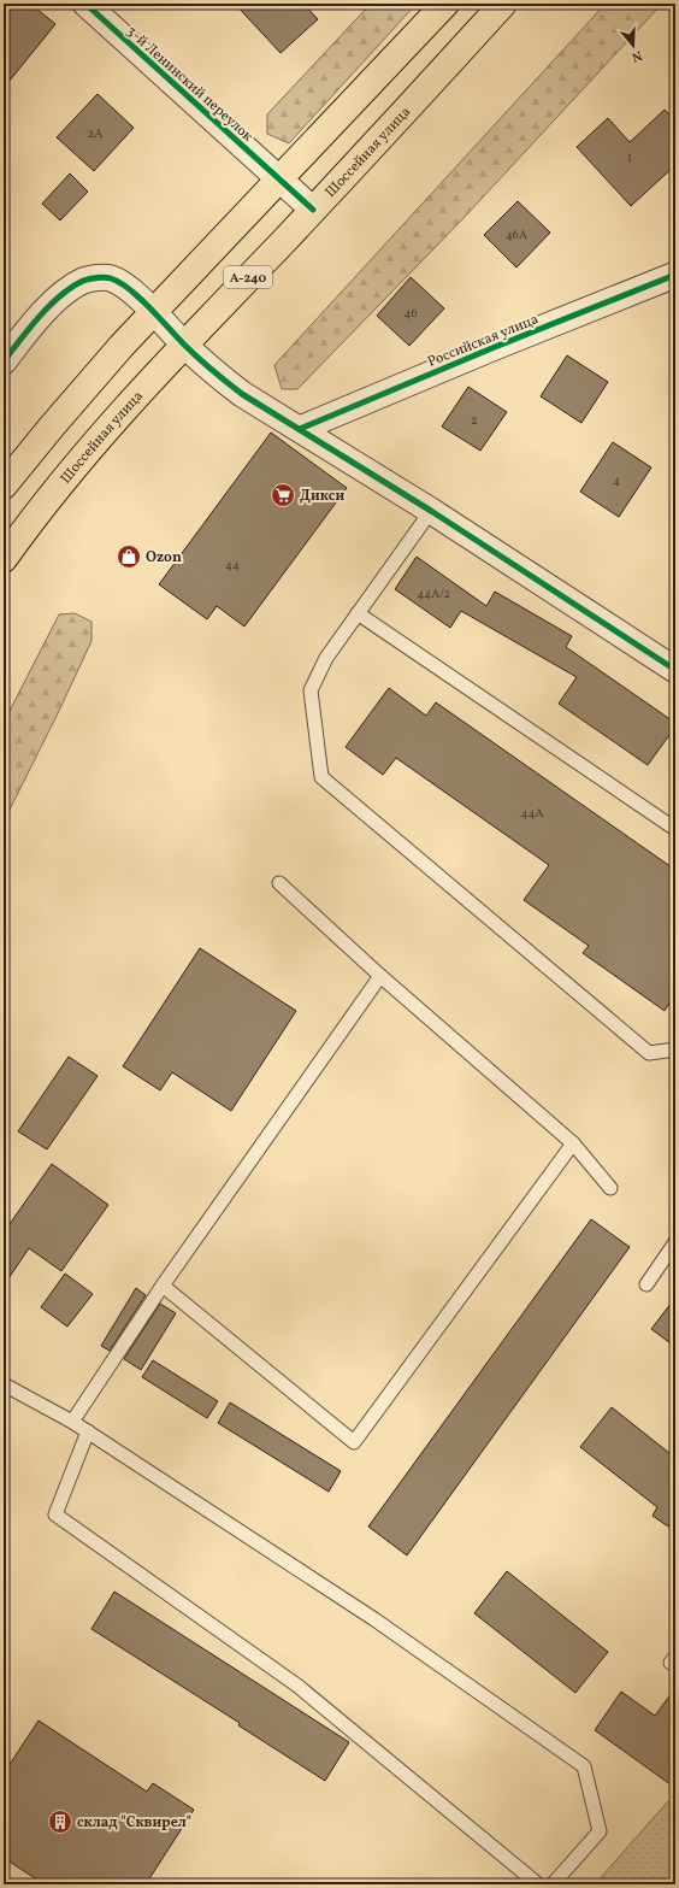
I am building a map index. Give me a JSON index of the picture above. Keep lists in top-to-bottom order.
{
  "streets": {
    "main road": ["Шоссейная улица", "А-240"],
    "street": ["3-й Ленинский переулок", "Российская улица"]
  },
  "crossings": [
    ["3-й Ленинский переулок", "Шоссейная улица"],
    ["3-й Ленинский переулок", "А-240"]
  ],
  "places": {
    "supermarket": ["Дикси"],
    "shop": ["Ozon"],
    "building": ["склад \"Сквирел\""]
  },
  "house_numbers": [
    "2А",
    "1",
    "46А",
    "46",
    "2",
    "4",
    "44",
    "44А/2",
    "44А"
  ],
  "north": "bottom"
}
